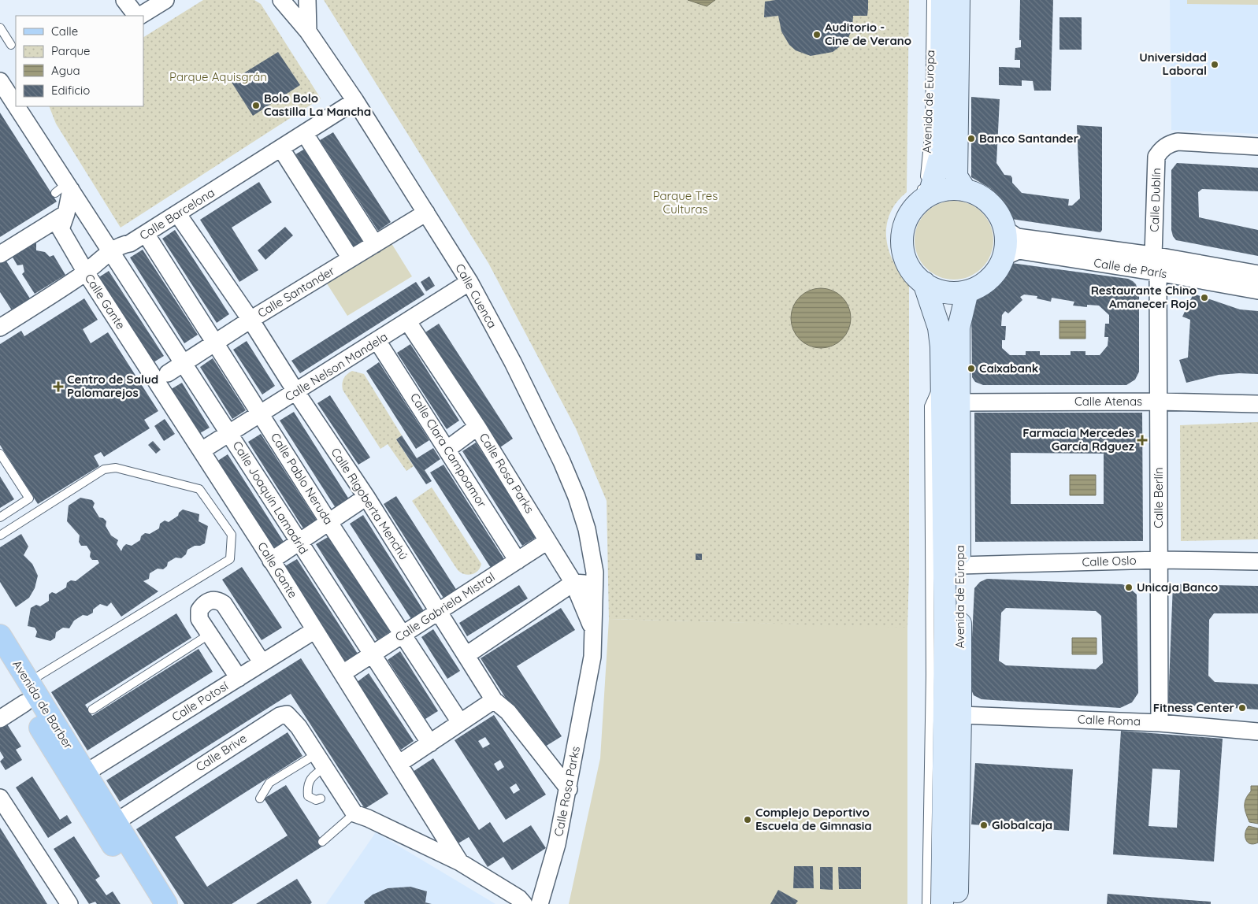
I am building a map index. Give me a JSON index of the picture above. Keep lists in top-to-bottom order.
{
  "streets": {
    "main road": ["Avenida de Europa", "Avenida de Barber"],
    "street": [
      "Calle Dublín",
      "Calle Barcelona",
      "Calle de París",
      "Calle Santander",
      "Calle Cuenca",
      "Calle Gante",
      "Calle Nelson Mandela",
      "Calle Atenas",
      "Calle Clara Campoamor",
      "Calle Rosa Parks",
      "Calle Pablo Neruda",
      "Calle Joaquín Lamadrid",
      "Calle Berlín",
      "Calle Rigoberta Menchú",
      "Calle Oslo",
      "Calle Gabriela Mistral",
      "Calle Potosí",
      "Calle Roma",
      "Calle Brive"
    ]
  },
  "crossings": [
    ["Avenida de Europa", "Calle de París"],
    ["Avenida de Europa", "Calle Atenas"],
    ["Avenida de Europa", "Calle Oslo"],
    ["Avenida de Europa", "Calle Roma"],
    ["Calle Dublín", "Calle de París"],
    ["Calle Barcelona", "Calle Cuenca"],
    ["Calle Barcelona", "Calle Gante"],
    ["Calle Barcelona", "Calle Pablo Neruda"],
    ["Calle Barcelona", "Calle Joaquín Lamadrid"],
    ["Calle Barcelona", "Calle Rigoberta Menchú"],
    ["Calle de París", "Calle Berlín"],
    ["Calle Santander", "Calle Cuenca"],
    ["Calle Santander", "Calle Pablo Neruda"],
    ["Calle Santander", "Calle Joaquín Lamadrid"],
    ["Calle Santander", "Calle Rigoberta Menchú"],
    ["Calle Cuenca", "Calle Nelson Mandela"],
    ["Calle Cuenca", "Calle Rosa Parks"],
    ["Calle Gante", "Calle Nelson Mandela"],
    ["Calle Gante", "Calle Joaquín Lamadrid"],
    ["Calle Gante", "Calle Gabriela Mistral"],
    ["Calle Gante", "Calle Potosí"],
    ["Calle Nelson Mandela", "Calle Clara Campoamor"],
    ["Calle Nelson Mandela", "Calle Rosa Parks"],
    ["Calle Nelson Mandela", "Calle Pablo Neruda"],
    ["Calle Nelson Mandela", "Calle Joaquín Lamadrid"],
    ["Calle Nelson Mandela", "Calle Rigoberta Menchú"],
    ["Calle Atenas", "Calle Berlín"],
    ["Calle Clara Campoamor", "Calle Gabriela Mistral"],
    ["Calle Rosa Parks", "Calle Rigoberta Menchú"],
    ["Calle Rosa Parks", "Calle Gabriela Mistral"],
    ["Calle Pablo Neruda", "Calle Gabriela Mistral"],
    ["Calle Joaquín Lamadrid", "Calle Gabriela Mistral"],
    ["Calle Berlín", "Calle Oslo"],
    ["Calle Berlín", "Calle Roma"],
    ["Calle Rigoberta Menchú", "Calle Gabriela Mistral"],
    ["Calle Potosí", "Avenida de Barber"],
    ["Avenida de Barber", "Calle Brive"]
  ],
  "parks": ["Parque Aquisgrán", "Parque Tres Culturas"],
  "places": {
    "other": [
      "Auditorio - Cine de Verano",
      "Universidad Laboral",
      "Bolo Bolo Castilla La Mancha",
      "Banco Santander",
      "Restaurante Chino Amanecer Rojo",
      "Caixabank",
      "Unicaja Banco",
      "Fitness Center",
      "Complejo Deportivo Escuela de Gimnasia",
      "Globalcaja"
    ],
    "health": ["Centro de Salud Palomarejos", "Farmacia Mercedes García Rdguez"]
  },
  "legend": [
    "Calle",
    "Parque",
    "Agua",
    "Edificio"
  ]
}
